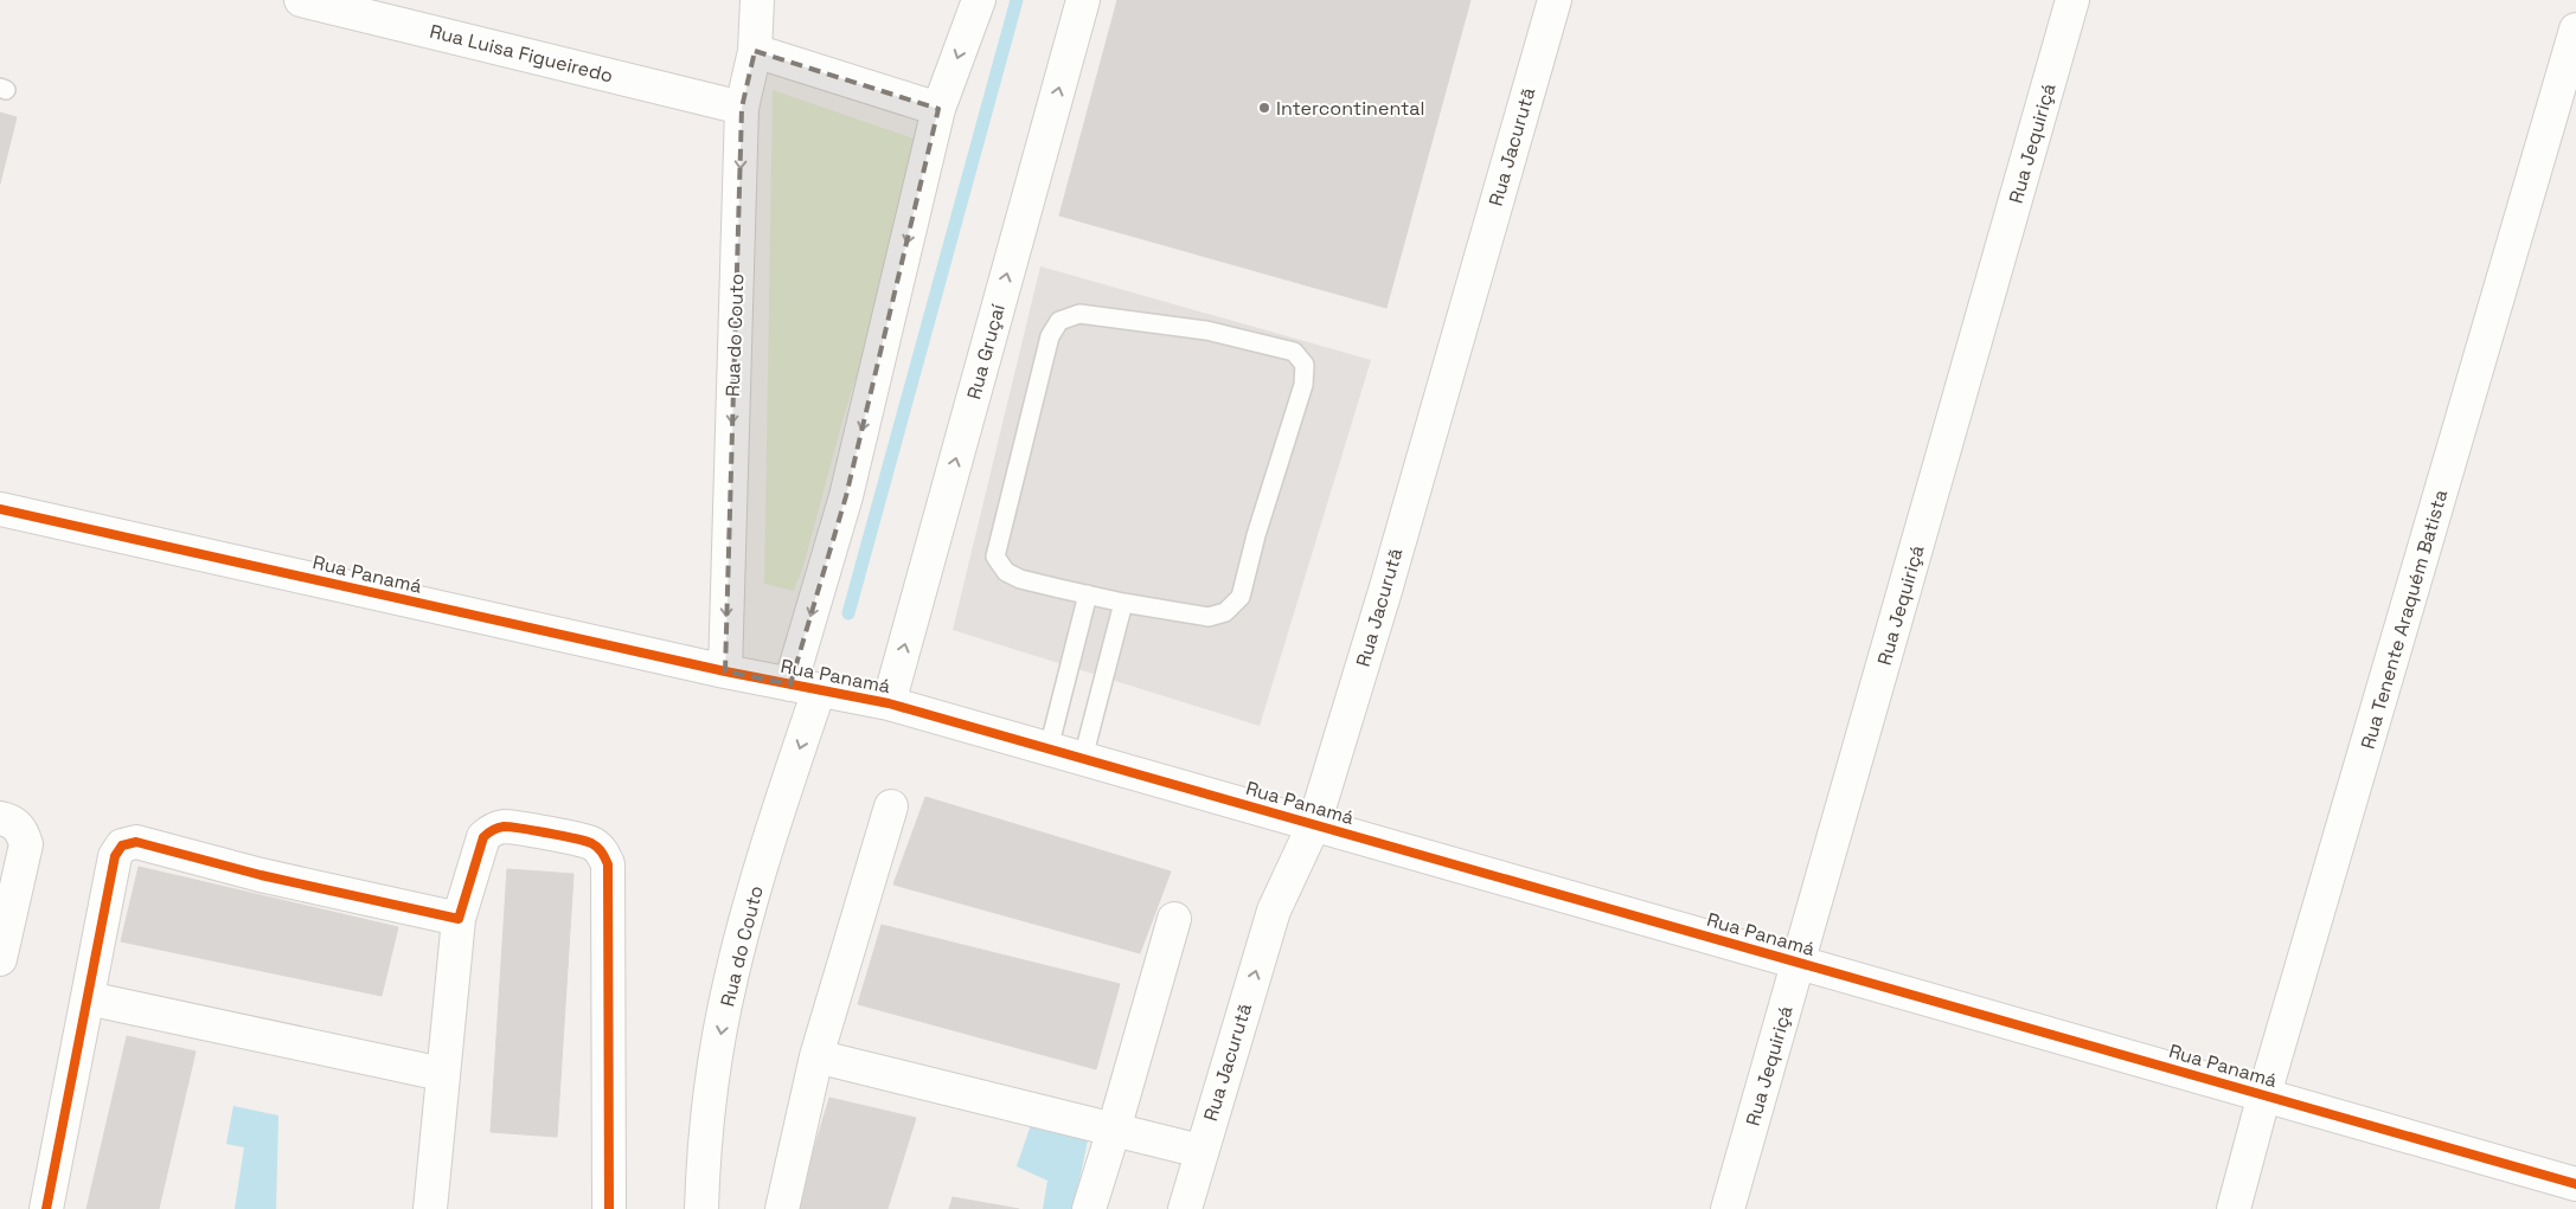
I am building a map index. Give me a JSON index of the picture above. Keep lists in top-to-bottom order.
{
  "streets": {
    "street": [
      "Rua Luisa Figueiredo",
      "Rua Jequiriçá",
      "Rua Jacurutã",
      "Rua do Couto",
      "Rua Gruçaí",
      "Rua Panamá",
      "Rua Tenente Araquém Batista"
    ]
  },
  "crossings": [
    ["Rua Luisa Figueiredo", "Rua do Couto"],
    ["Rua Jequiriçá", "Rua Panamá"],
    ["Rua Jacurutã", "Rua Panamá"],
    ["Rua do Couto", "Rua Panamá"],
    ["Rua Gruçaí", "Rua Panamá"],
    ["Rua Panamá", "Rua Tenente Araquém Batista"]
  ],
  "places": ["Intercontinental"]
}
